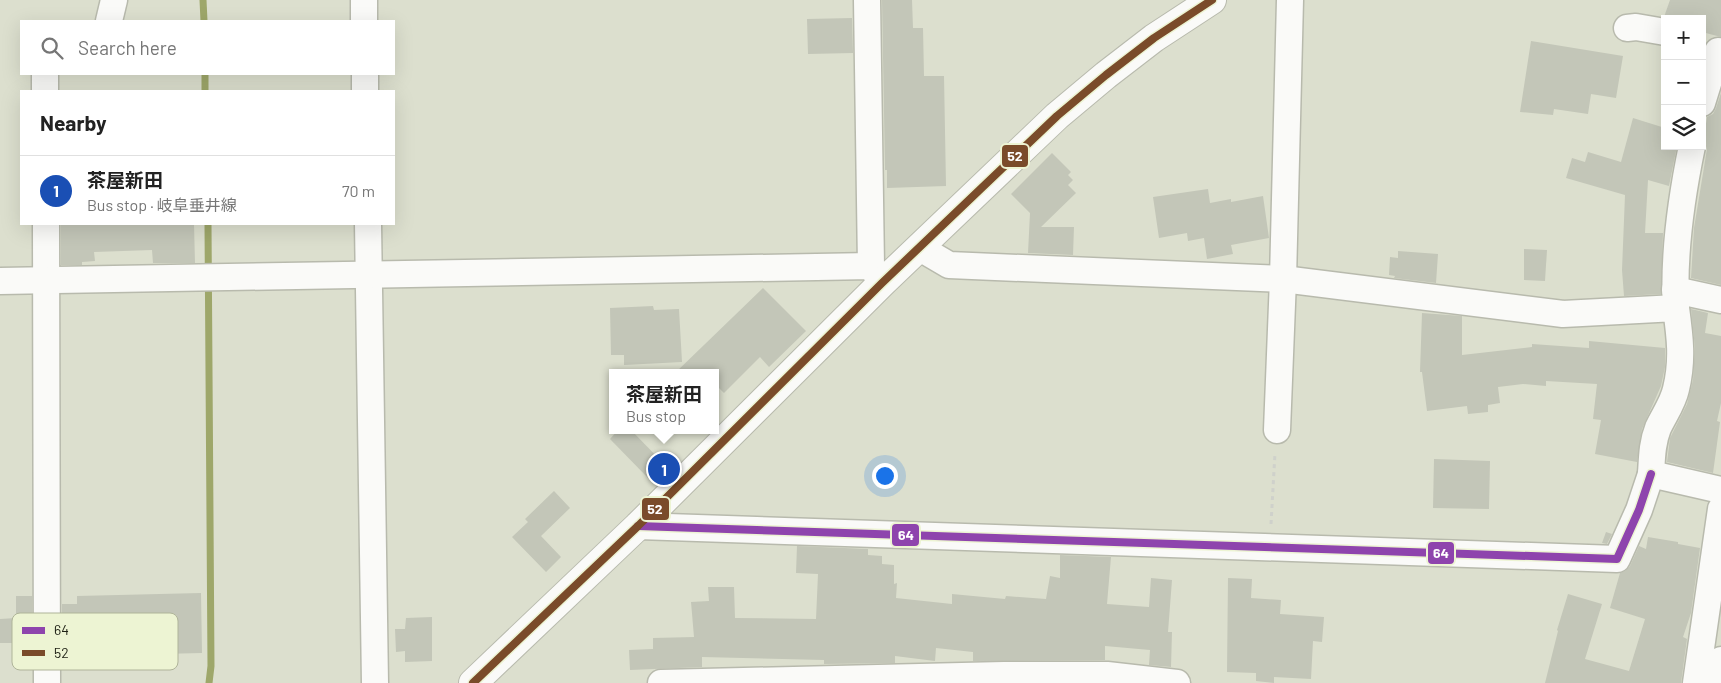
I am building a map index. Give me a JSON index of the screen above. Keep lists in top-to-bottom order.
{
  "lines": ["transit line 52", "transit line 64"],
  "legend": ["64", "52"],
  "page": {
    "map_buttons": ["+", "−"],
    "search": "Search here",
    "heading": "Nearby",
    "list": [
      {
        "mark": "1",
        "name": "茶屋新田",
        "note": "Bus stop · 岐阜垂井線",
        "value": "70 m"
      }
    ],
    "popup": ["茶屋新田", "Bus stop"],
    "pins": "1"
  }
}
